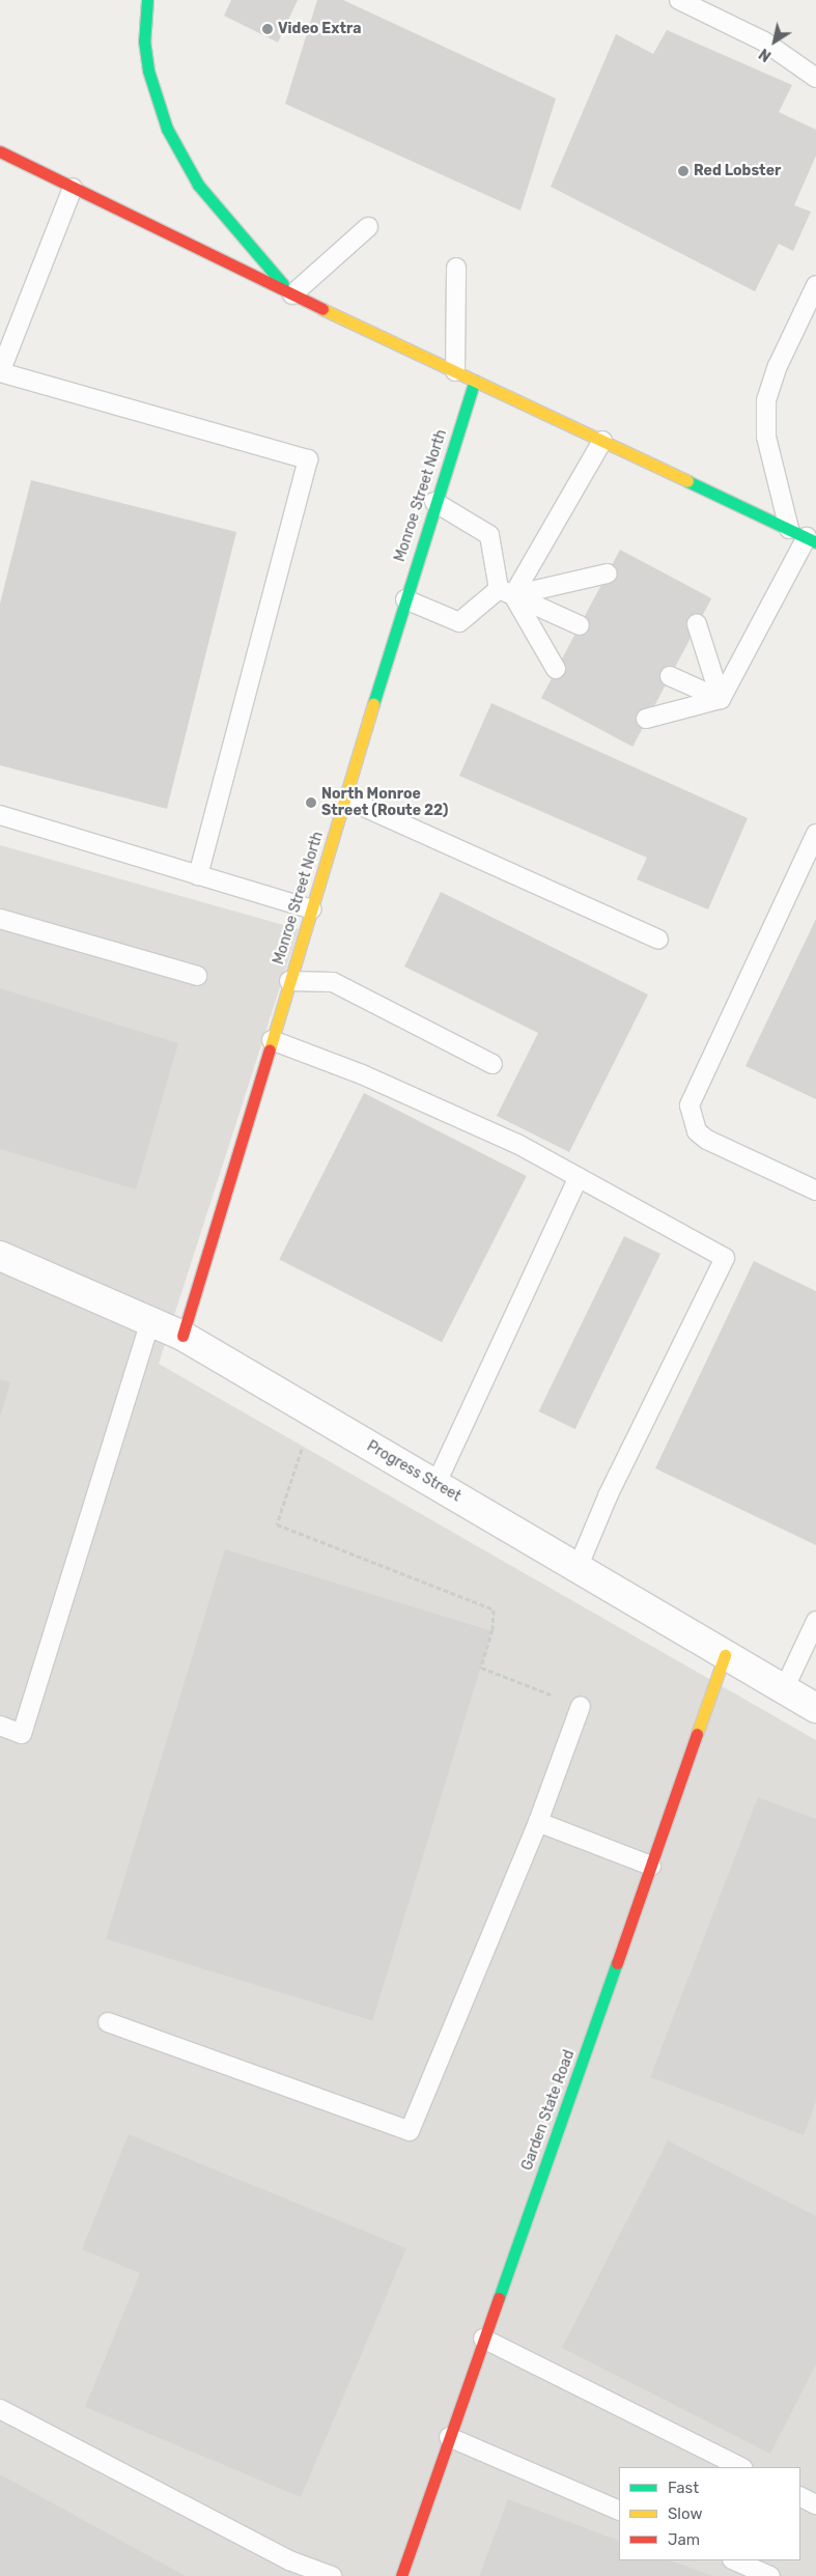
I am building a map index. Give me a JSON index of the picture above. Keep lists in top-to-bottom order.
{
  "streets": {
    "main road": ["Monroe Street North", "Garden State Road"],
    "street": ["Progress Street"]
  },
  "crossings": [
    ["Monroe Street North", "Progress Street"],
    ["Progress Street", "Garden State Road"]
  ],
  "places": ["Video Extra", "Red Lobster", "North Monroe Street (Route 22)"],
  "legend": ["Fast", "Slow", "Jam"],
  "north": "bottom left"
}
